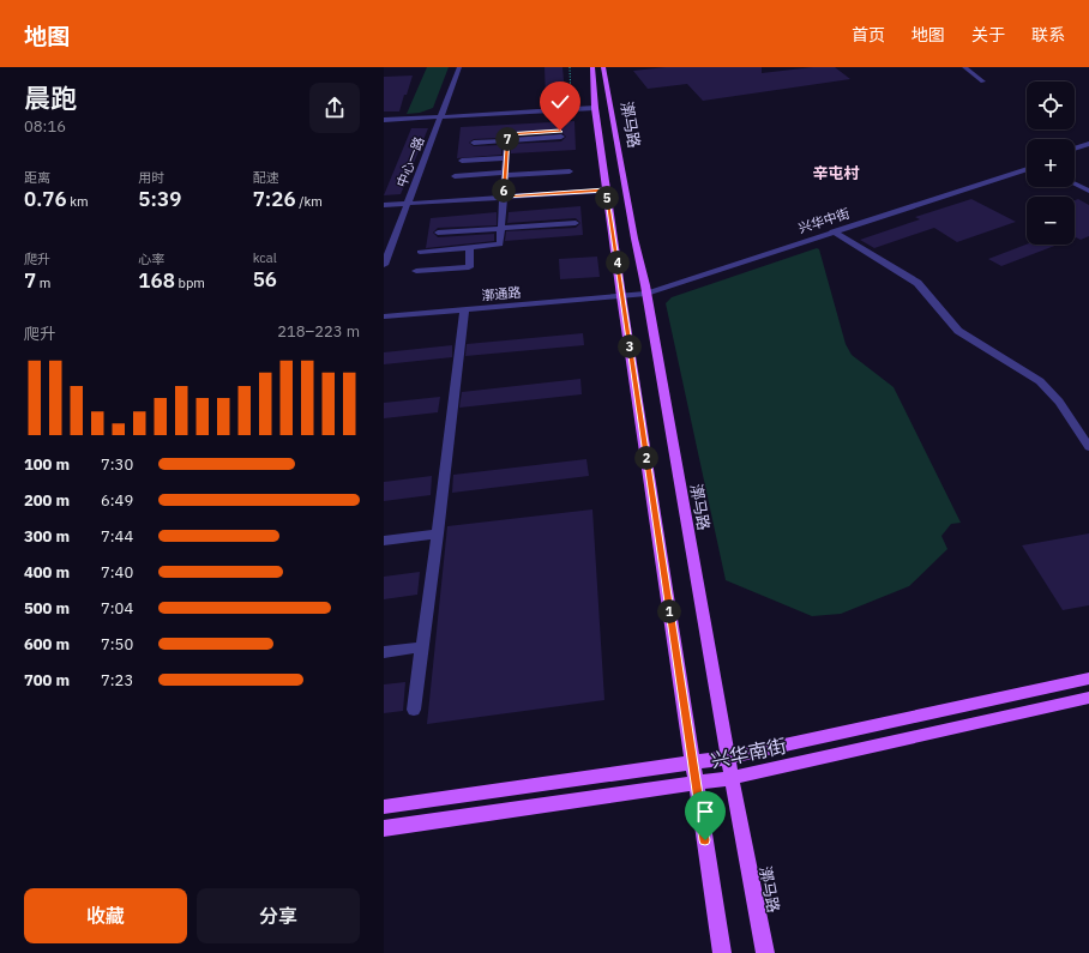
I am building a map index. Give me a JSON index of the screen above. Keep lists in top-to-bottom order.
{
  "streets": {
    "main road": ["漷马路", "兴华南街"],
    "street": ["中心一路", "兴华中街", "漷通路"]
  },
  "crossings": [
    ["漷马路", "兴华中街"],
    ["漷马路", "漷通路"],
    ["漷马路", "兴华南街"],
    ["兴华中街", "漷通路"]
  ],
  "districts": ["辛屯村"],
  "page": {
    "header": "地图",
    "nav": [
      "首页",
      "地图",
      "关于",
      "联系"
    ],
    "heading": ["晨跑", "08:16"],
    "map_buttons": ["+", "−"],
    "pins": [
      "7",
      "6",
      "5",
      "4",
      "3",
      "2",
      "1"
    ],
    "stats": [
      ["距离", "0.76 km"],
      ["用时", "5:39"],
      ["配速", "7:26 /km"],
      ["爬升", "7 m"],
      ["心率", "168 bpm"],
      ["kcal", "56"]
    ],
    "chart": ["爬升", "218–223 m"],
    "list": [
      {
        "name": "100 m",
        "note": "7:30"
      },
      {
        "name": "200 m",
        "note": "6:49"
      },
      {
        "name": "300 m",
        "note": "7:44"
      },
      {
        "name": "400 m",
        "note": "7:40"
      },
      {
        "name": "500 m",
        "note": "7:04"
      },
      {
        "name": "600 m",
        "note": "7:50"
      },
      {
        "name": "700 m",
        "note": "7:23"
      }
    ],
    "buttons": ["收藏", "分享"]
  }
}
